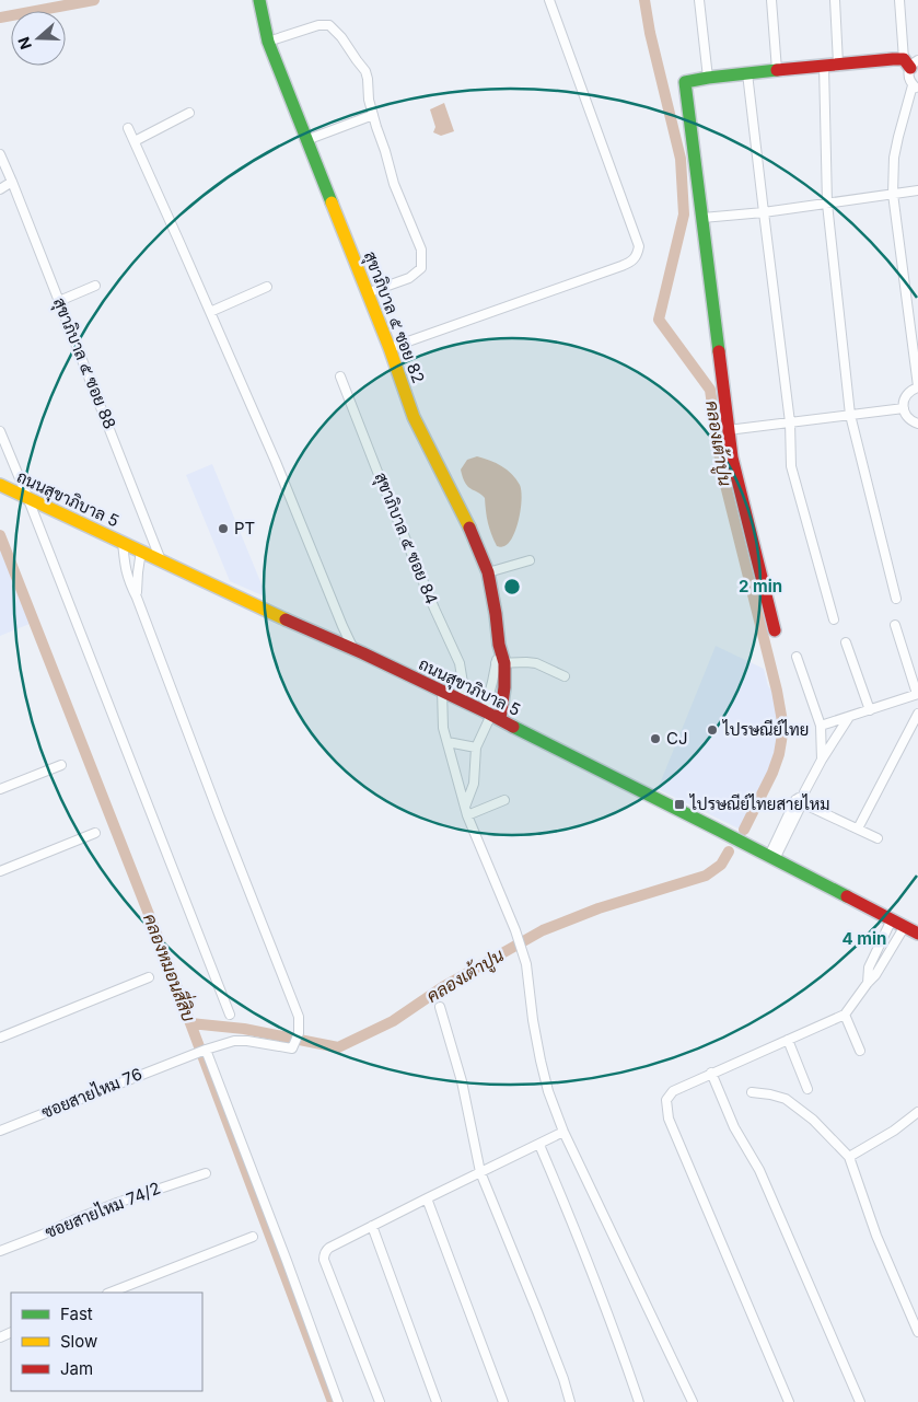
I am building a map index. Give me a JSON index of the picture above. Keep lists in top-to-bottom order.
{
  "streets": {
    "street": [
      "สุขาภิบาล ๕ ซอย 82",
      "สุขาภิบาล ๕ ซอย 88",
      "ถนนสุขาภิบาล 5",
      "สุขาภิบาล ๕ ซอย 84",
      "ซอยสายไหม 76",
      "ซอยสายไหม 74/2"
    ]
  },
  "crossings": [
    ["สุขาภิบาล ๕ ซอย 82", "ถนนสุขาภิบาล 5"],
    ["สุขาภิบาล ๕ ซอย 88", "ถนนสุขาภิบาล 5"],
    ["ถนนสุขาภิบาล 5", "สุขาภิบาล ๕ ซอย 84"]
  ],
  "water": ["คลองเต้าปูน", "คลองหมอนสี่สิบ"],
  "places": {
    "other": ["PT", "ไปรษณีย์ไทย", "CJ"],
    "transit": ["ไปรษณีย์ไทยสายไหม"]
  },
  "legend": ["Fast", "Slow", "Jam"],
  "north": "left",
  "rings": ["2 min", "4 min"]
}
